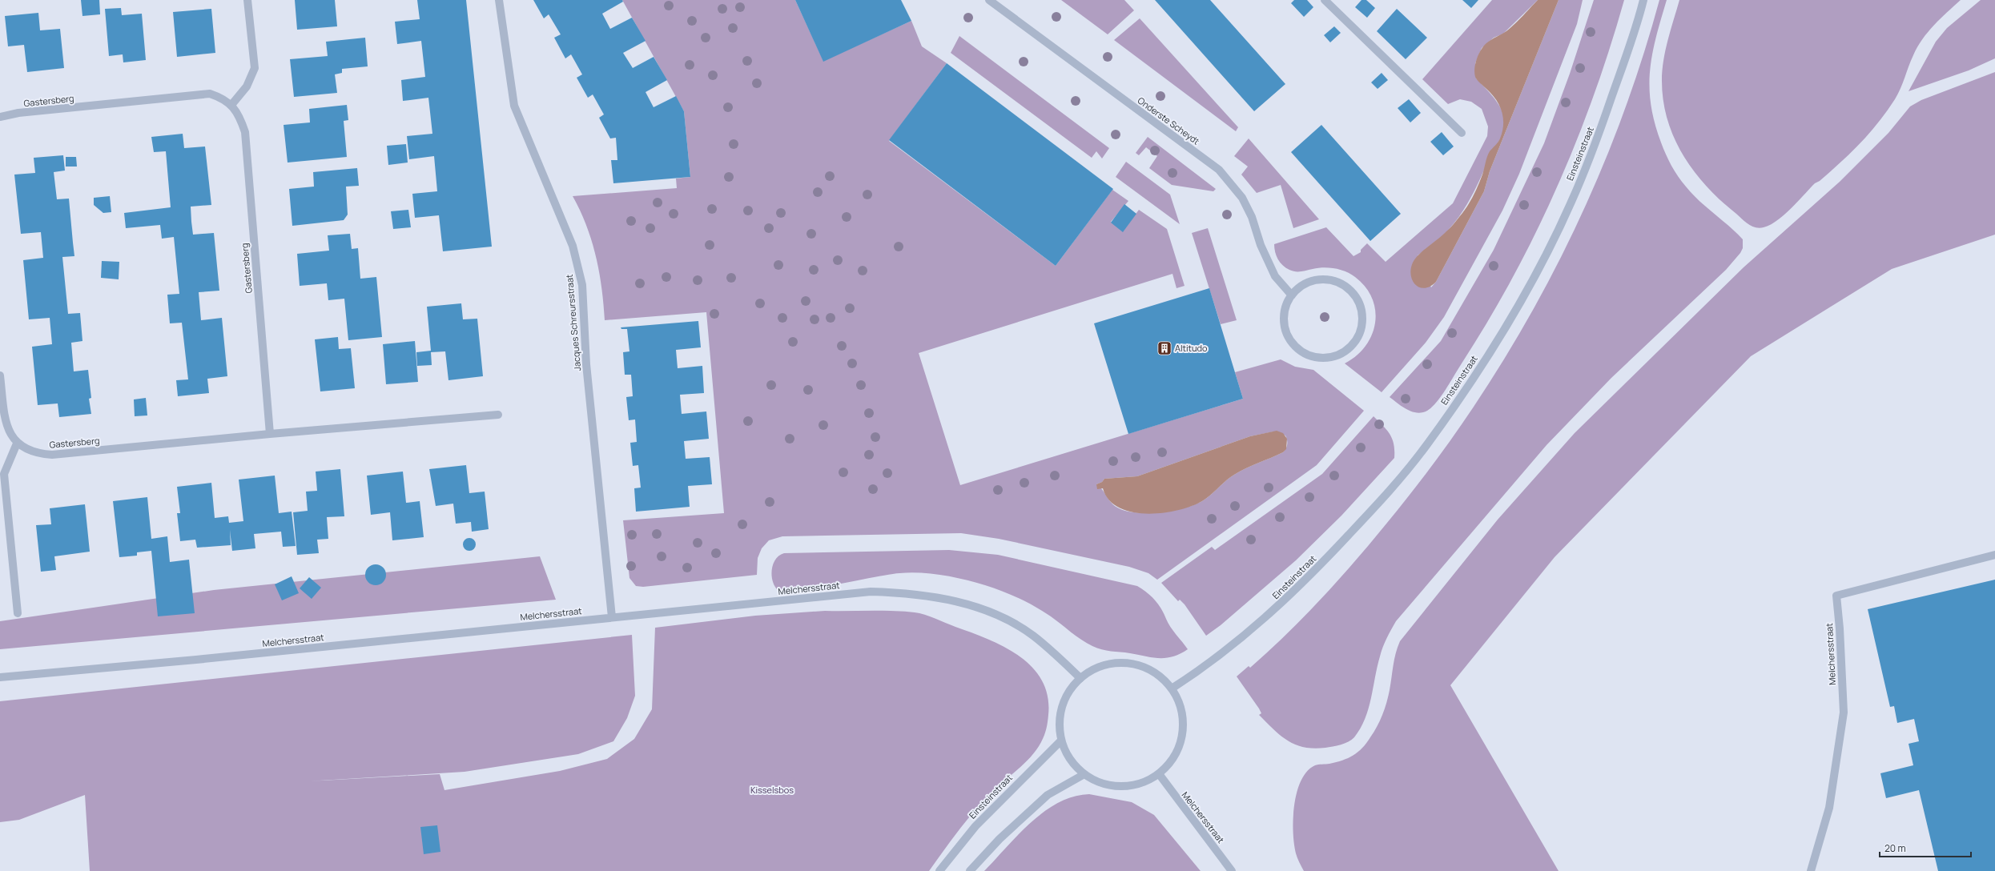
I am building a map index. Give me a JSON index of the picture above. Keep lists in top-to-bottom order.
{
  "streets": {
    "street": [
      "Gastersberg",
      "Onderste Scheydt",
      "Einsteinstraat",
      "Jacques Schreursstraat",
      "Melchersstraat"
    ]
  },
  "crossings": [
    ["Jacques Schreursstraat", "Melchersstraat"]
  ],
  "parks": ["Kisselsbos"],
  "places": {
    "building": ["Altitudo"]
  },
  "scale_bar": "20 m"
}
